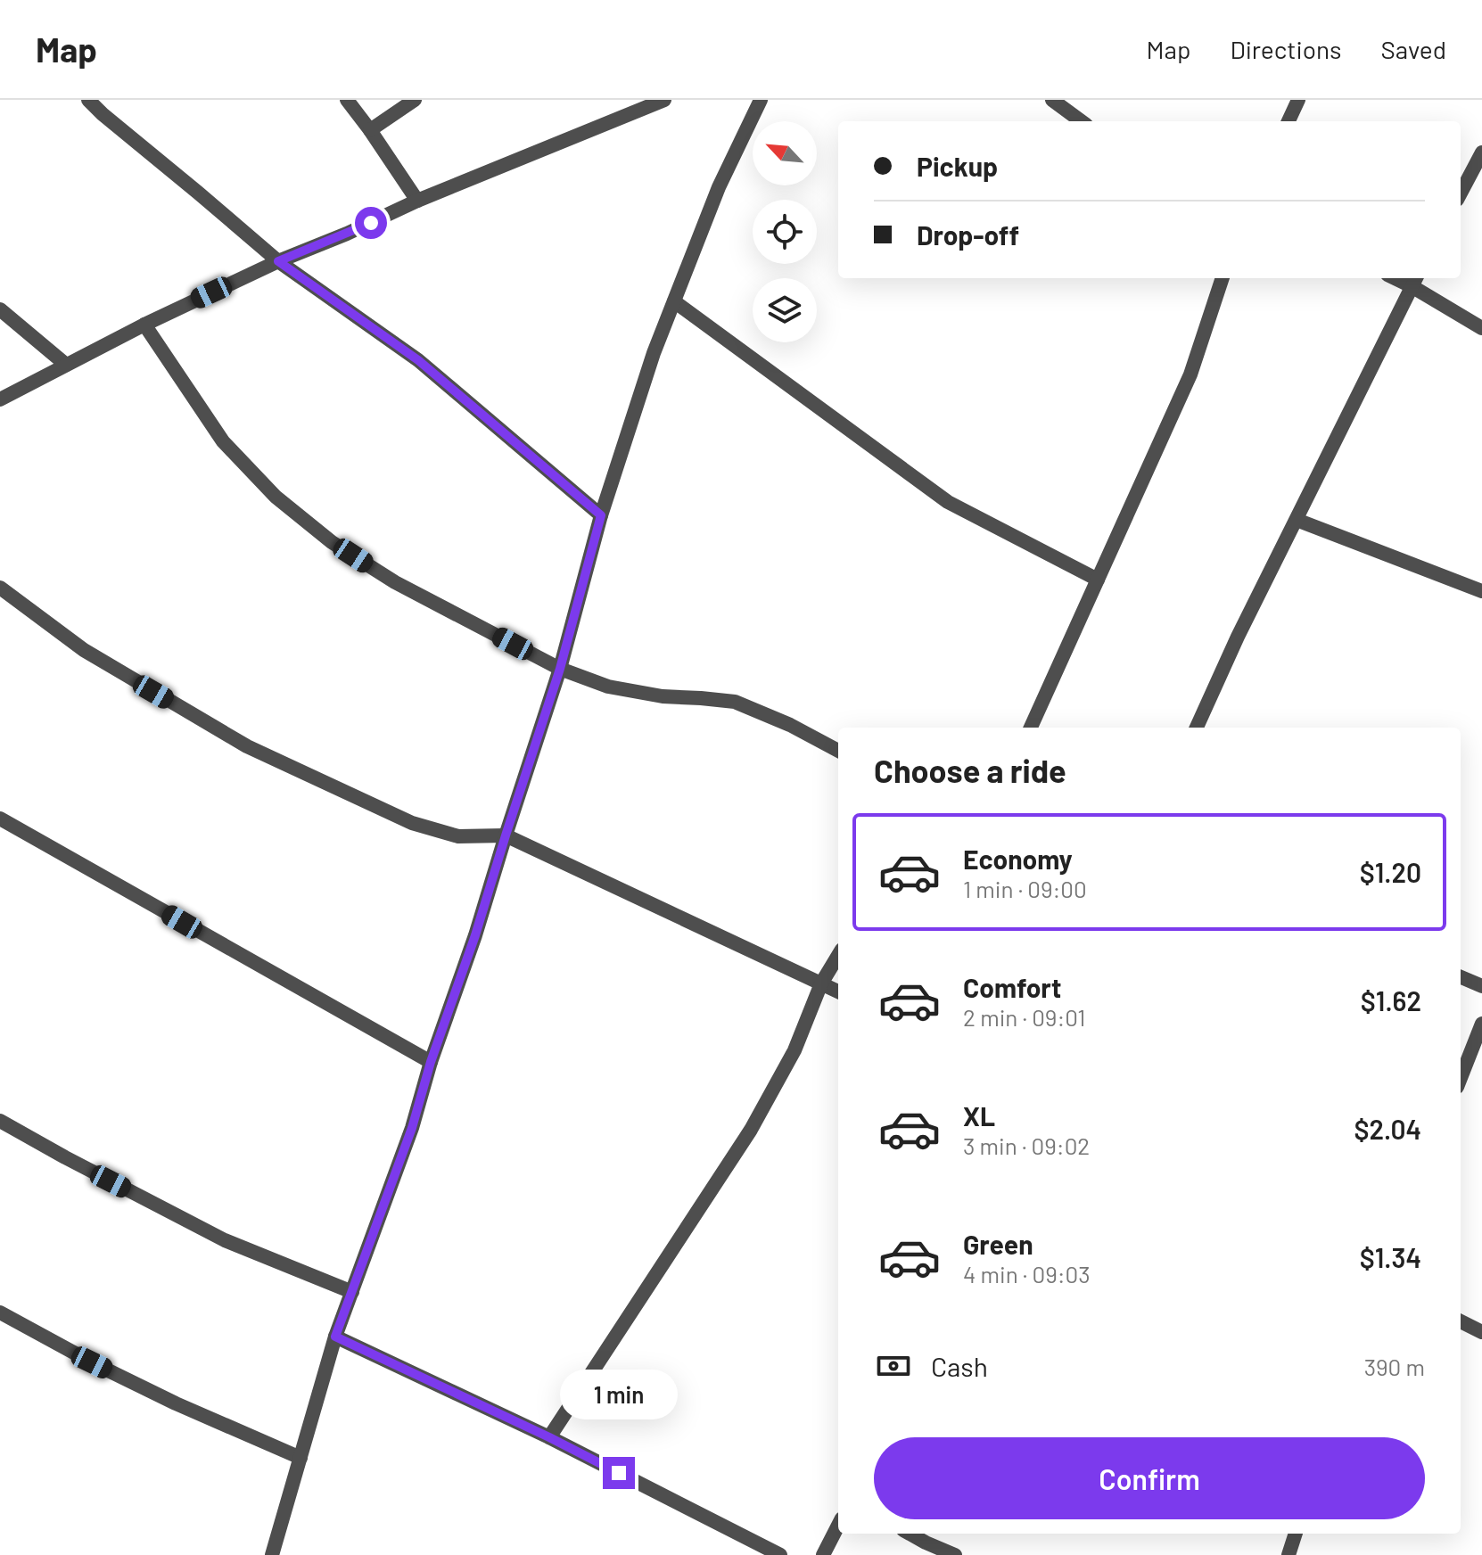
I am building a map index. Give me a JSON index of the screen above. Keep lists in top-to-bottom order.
{
  "north": "top left",
  "page": {
    "header": "Map",
    "nav": ["Map", "Directions", "Saved"],
    "banner": ["Pickup", "Drop-off"],
    "heading": "Choose a ride",
    "list": [
      {
        "name": "Economy",
        "note": "1 min · 09:00",
        "value": "$1.20"
      },
      {
        "name": "Comfort",
        "note": "2 min · 09:01",
        "value": "$1.62"
      },
      {
        "name": "XL",
        "note": "3 min · 09:02",
        "value": "$2.04"
      },
      {
        "name": "Green",
        "note": "4 min · 09:03",
        "value": "$1.34"
      }
    ],
    "pay": ["Cash", "390 m"],
    "bubble": "1 min",
    "buttons": "Confirm"
  }
}
